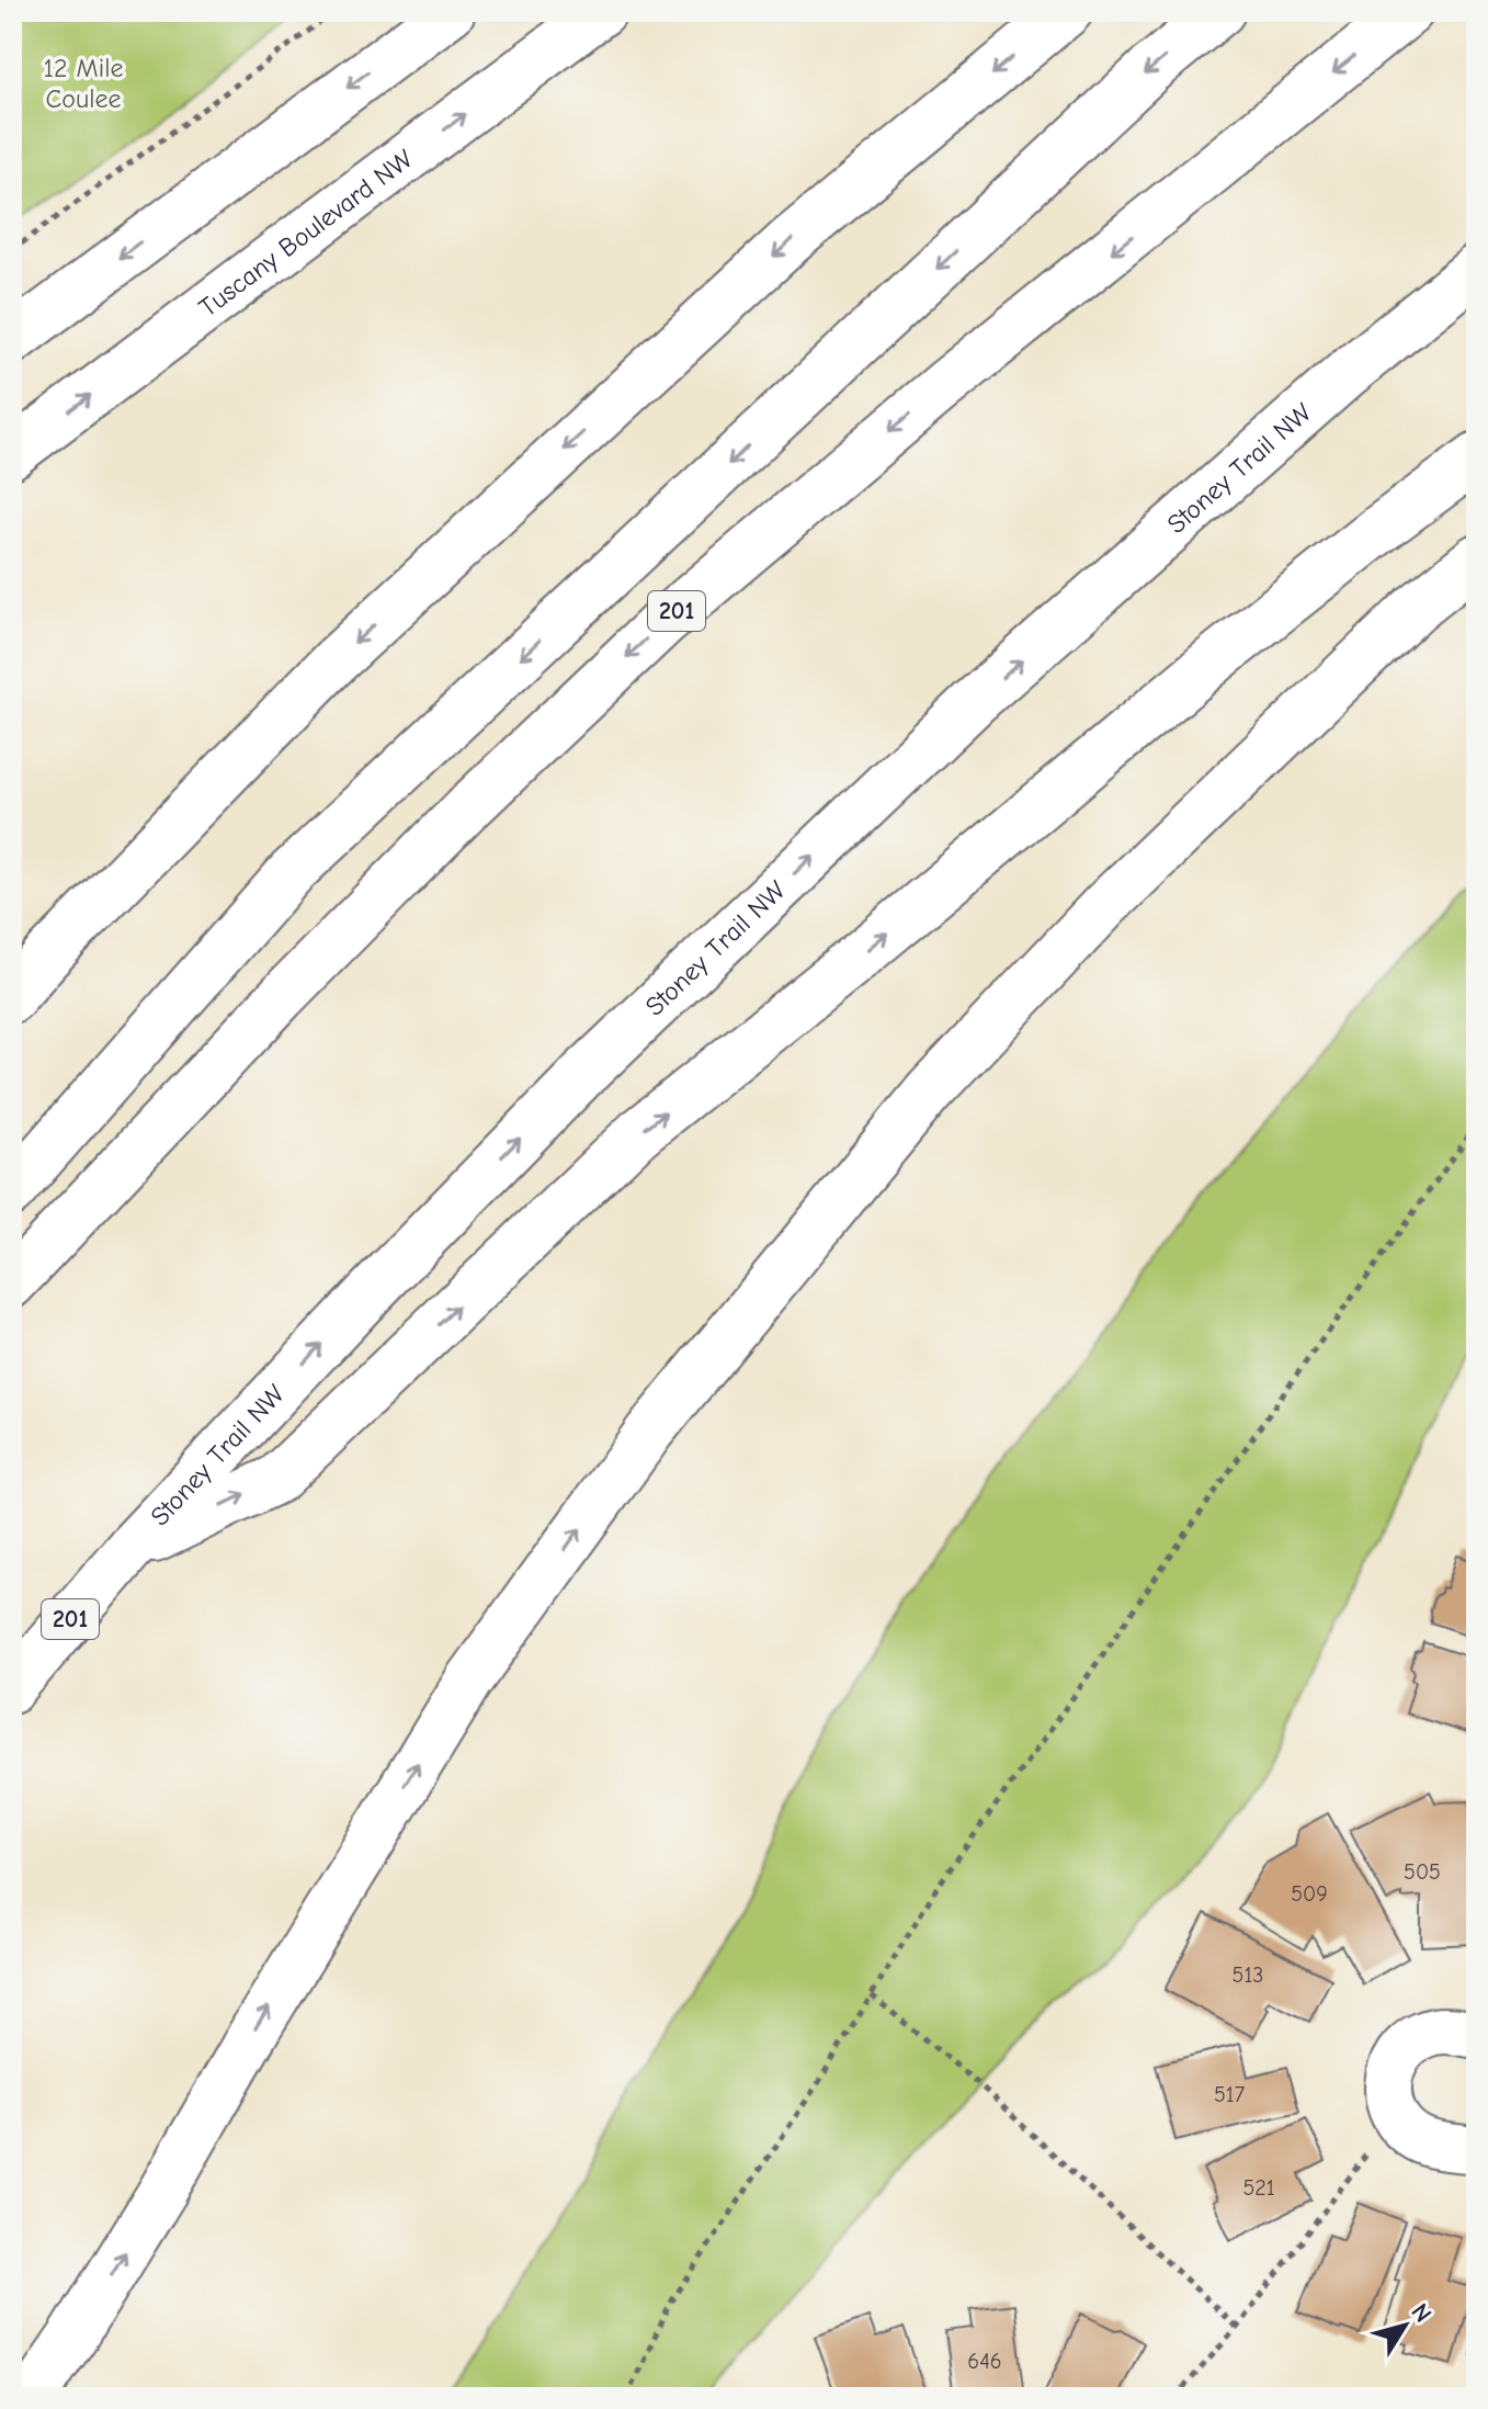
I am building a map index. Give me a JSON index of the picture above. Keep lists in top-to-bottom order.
{
  "streets": {
    "main road": ["Tuscany Boulevard NW", "Stoney Trail NW", "201"]
  },
  "parks": ["12 Mile Coulee"],
  "house_numbers": [
    "505",
    "509",
    "513",
    "517",
    "521",
    "646"
  ],
  "north": "top right"
}
